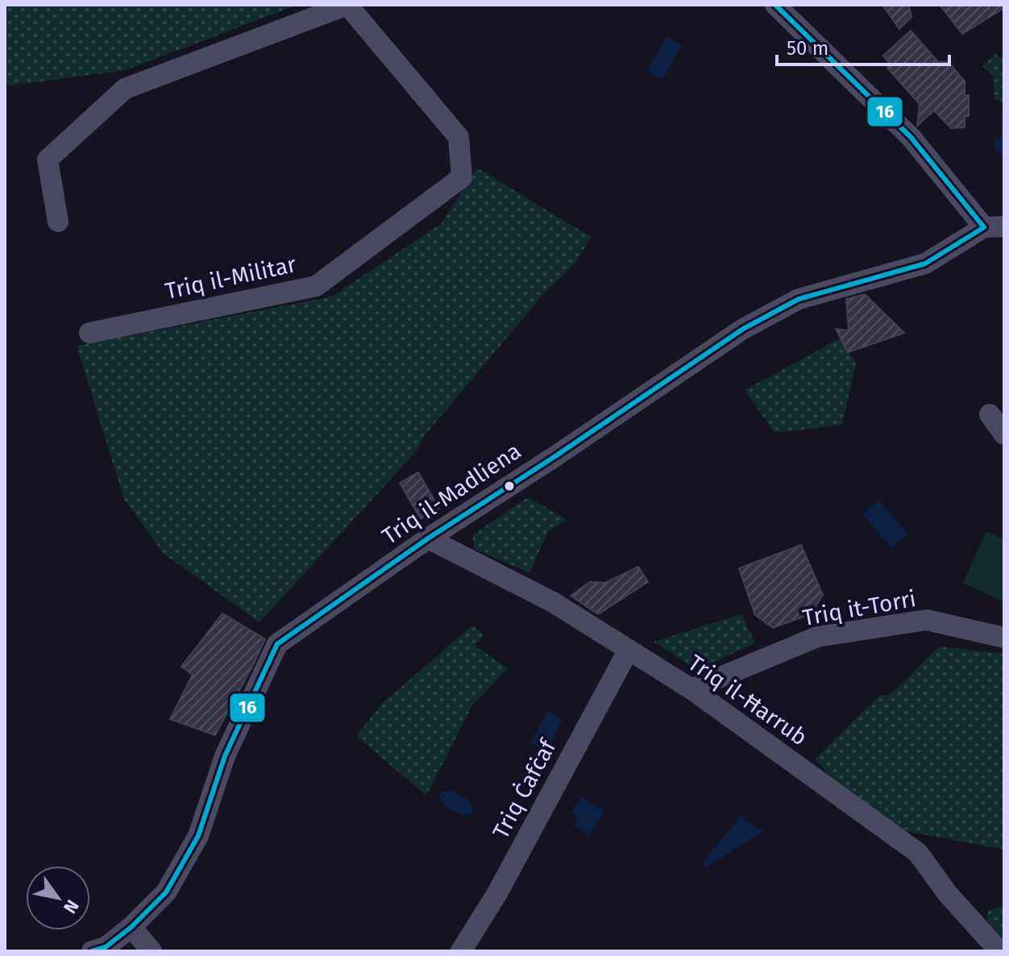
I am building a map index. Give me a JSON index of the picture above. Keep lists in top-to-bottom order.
{
  "streets": {
    "street": [
      "Triq il-Militar",
      "Triq il-Madliena",
      "Triq it-Torri",
      "Triq il-Ħarrub",
      "Triq Ċafċaf"
    ]
  },
  "crossings": [
    ["Triq il-Madliena", "Triq il-Ħarrub"],
    ["Triq it-Torri", "Triq il-Ħarrub"],
    ["Triq il-Ħarrub", "Triq Ċafċaf"]
  ],
  "lines": ["transit line 16"],
  "scale_bar": "50 m",
  "north": "bottom right"
}
